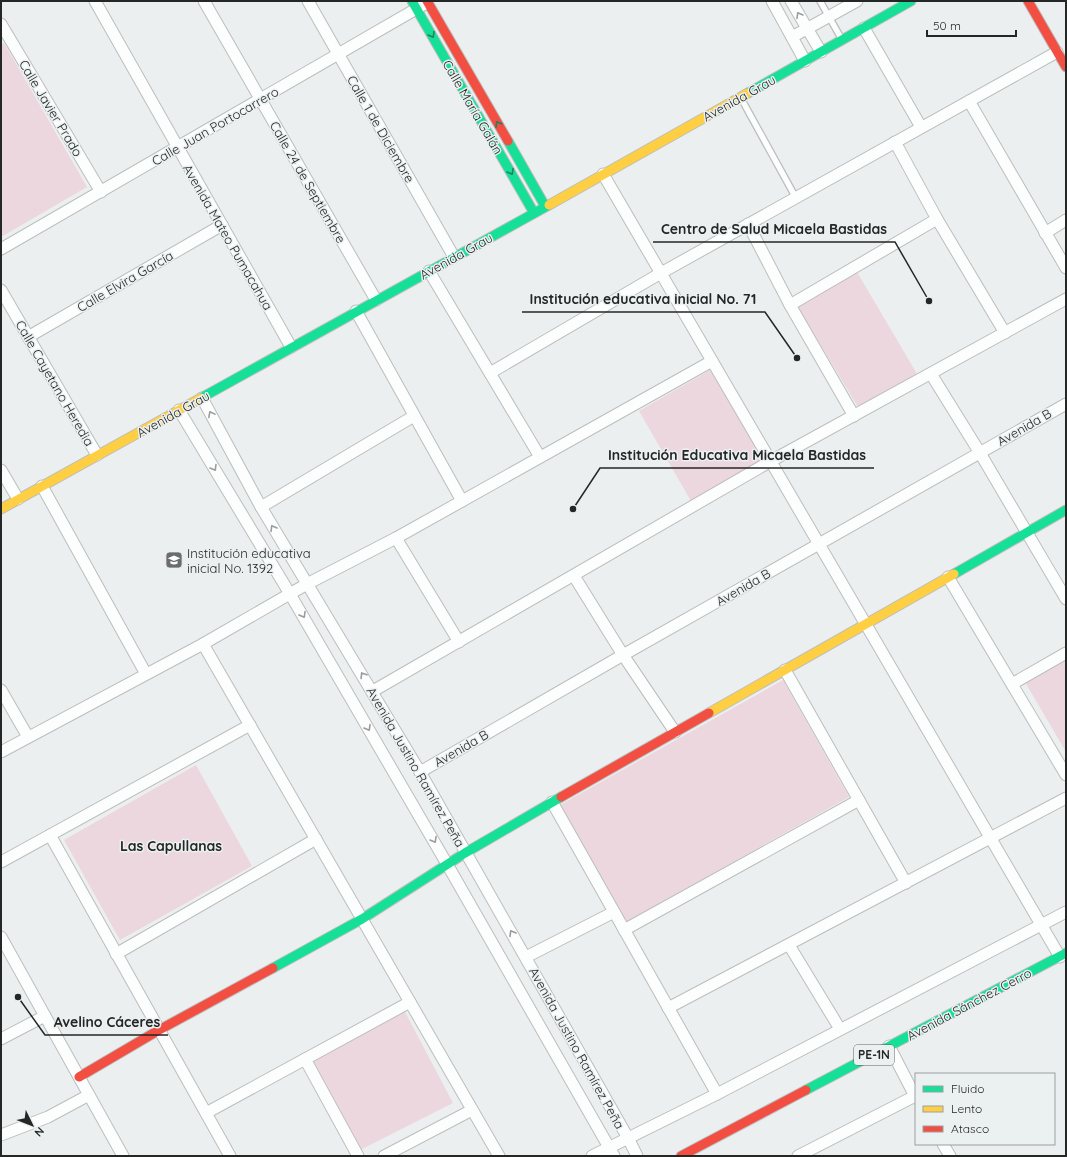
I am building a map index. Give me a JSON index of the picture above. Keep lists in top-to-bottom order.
{
  "streets": {
    "main road": [
      "Avenida Grau",
      "Calle María Galán",
      "Avenida Sánchez Cerro",
      "PE-1N"
    ],
    "street": [
      "Calle Javier Prado",
      "Calle Juan Portocarrero",
      "Calle 1 de Diciembre",
      "Calle 24 de Septiembre",
      "Avenida Mateo Pumacahua",
      "Calle Elvira García",
      "Calle Cayetano Heredia",
      "Avenida B",
      "Avenida Justino Ramírez Peña"
    ]
  },
  "crossings": [
    ["Avenida Grau", "Calle María Galán"],
    ["Avenida Grau", "Calle 1 de Diciembre"],
    ["Avenida Grau", "Calle 24 de Septiembre"],
    ["Avenida Grau", "Avenida Mateo Pumacahua"],
    ["Avenida Grau", "Calle Cayetano Heredia"],
    ["Avenida Grau", "Avenida Justino Ramírez Peña"],
    ["Calle María Galán", "Calle Juan Portocarrero"],
    ["Calle Javier Prado", "Calle Juan Portocarrero"],
    ["Calle Juan Portocarrero", "Calle 1 de Diciembre"],
    ["Calle Juan Portocarrero", "Calle 24 de Septiembre"],
    ["Calle Juan Portocarrero", "Avenida Mateo Pumacahua"],
    ["Avenida Mateo Pumacahua", "Calle Elvira García"],
    ["Calle Elvira García", "Calle Cayetano Heredia"],
    ["Avenida B", "Avenida Justino Ramírez Peña"]
  ],
  "districts": ["Las Capullanas"],
  "places": {
    "other": [
      "Centro de Salud Micaela Bastidas",
      "Institución educativa inicial No. 71",
      "Institución Educativa Micaela Bastidas",
      "Avelino Cáceres"
    ],
    "school or university": ["Institución educativa inicial No. 1392"]
  },
  "legend": ["Fluido", "Lento", "Atasco"],
  "scale_bar": "50 m",
  "north": "bottom right"
}
